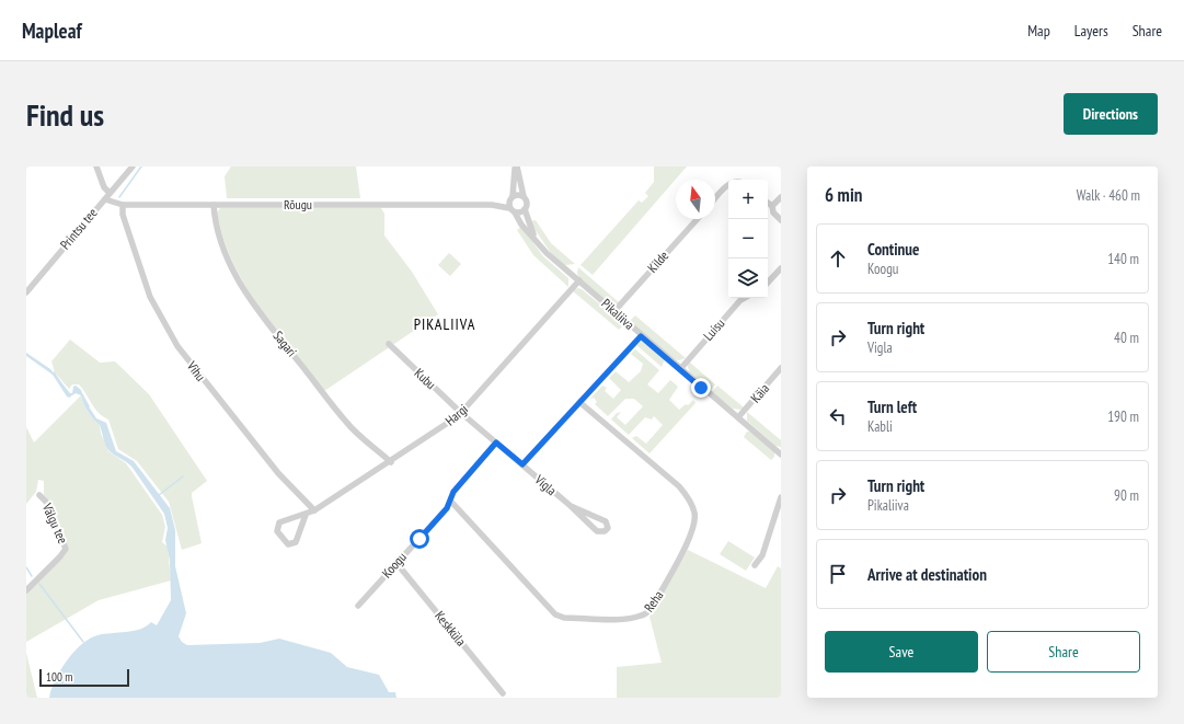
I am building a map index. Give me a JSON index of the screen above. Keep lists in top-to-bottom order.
{
  "streets": {
    "street": [
      "Rõugu",
      "Printsu tee",
      "Kilde",
      "Pikaliiva",
      "Luisu",
      "Sagari",
      "Vihu",
      "Kubu",
      "Käia",
      "Hargi",
      "Vigla",
      "Välgu tee",
      "Koogu",
      "Reha",
      "Keskküla"
    ]
  },
  "crossings": [
    ["Rõugu", "Printsu tee"],
    ["Rõugu", "Pikaliiva"],
    ["Rõugu", "Sagari"],
    ["Rõugu", "Vihu"],
    ["Kilde", "Pikaliiva"],
    ["Pikaliiva", "Luisu"],
    ["Pikaliiva", "Käia"],
    ["Pikaliiva", "Hargi"],
    ["Sagari", "Hargi"],
    ["Vihu", "Hargi"],
    ["Kubu", "Hargi"],
    ["Kubu", "Vigla"],
    ["Hargi", "Vigla"],
    ["Vigla", "Koogu"],
    ["Koogu", "Reha"],
    ["Koogu", "Keskküla"]
  ],
  "districts": ["PIKALIIVA"],
  "scale_bar": "100 m",
  "north": "top",
  "page": {
    "header": "Mapleaf",
    "nav": ["Map", "Layers", "Share"],
    "buttons": [
      "Directions",
      ["Save", "Share"]
    ],
    "title": "Find us",
    "heading": ["6 min", "Walk · 460 m"],
    "map_buttons": ["+", "−"],
    "list": [
      ["Continue", "Koogu", "140 m"],
      ["Turn right", "Vigla", "40 m"],
      ["Turn left", "Kabli", "190 m"],
      ["Turn right", "Pikaliiva", "90 m"],
      "Arrive at destination"
    ],
    "scale": "100 m"
  }
}
